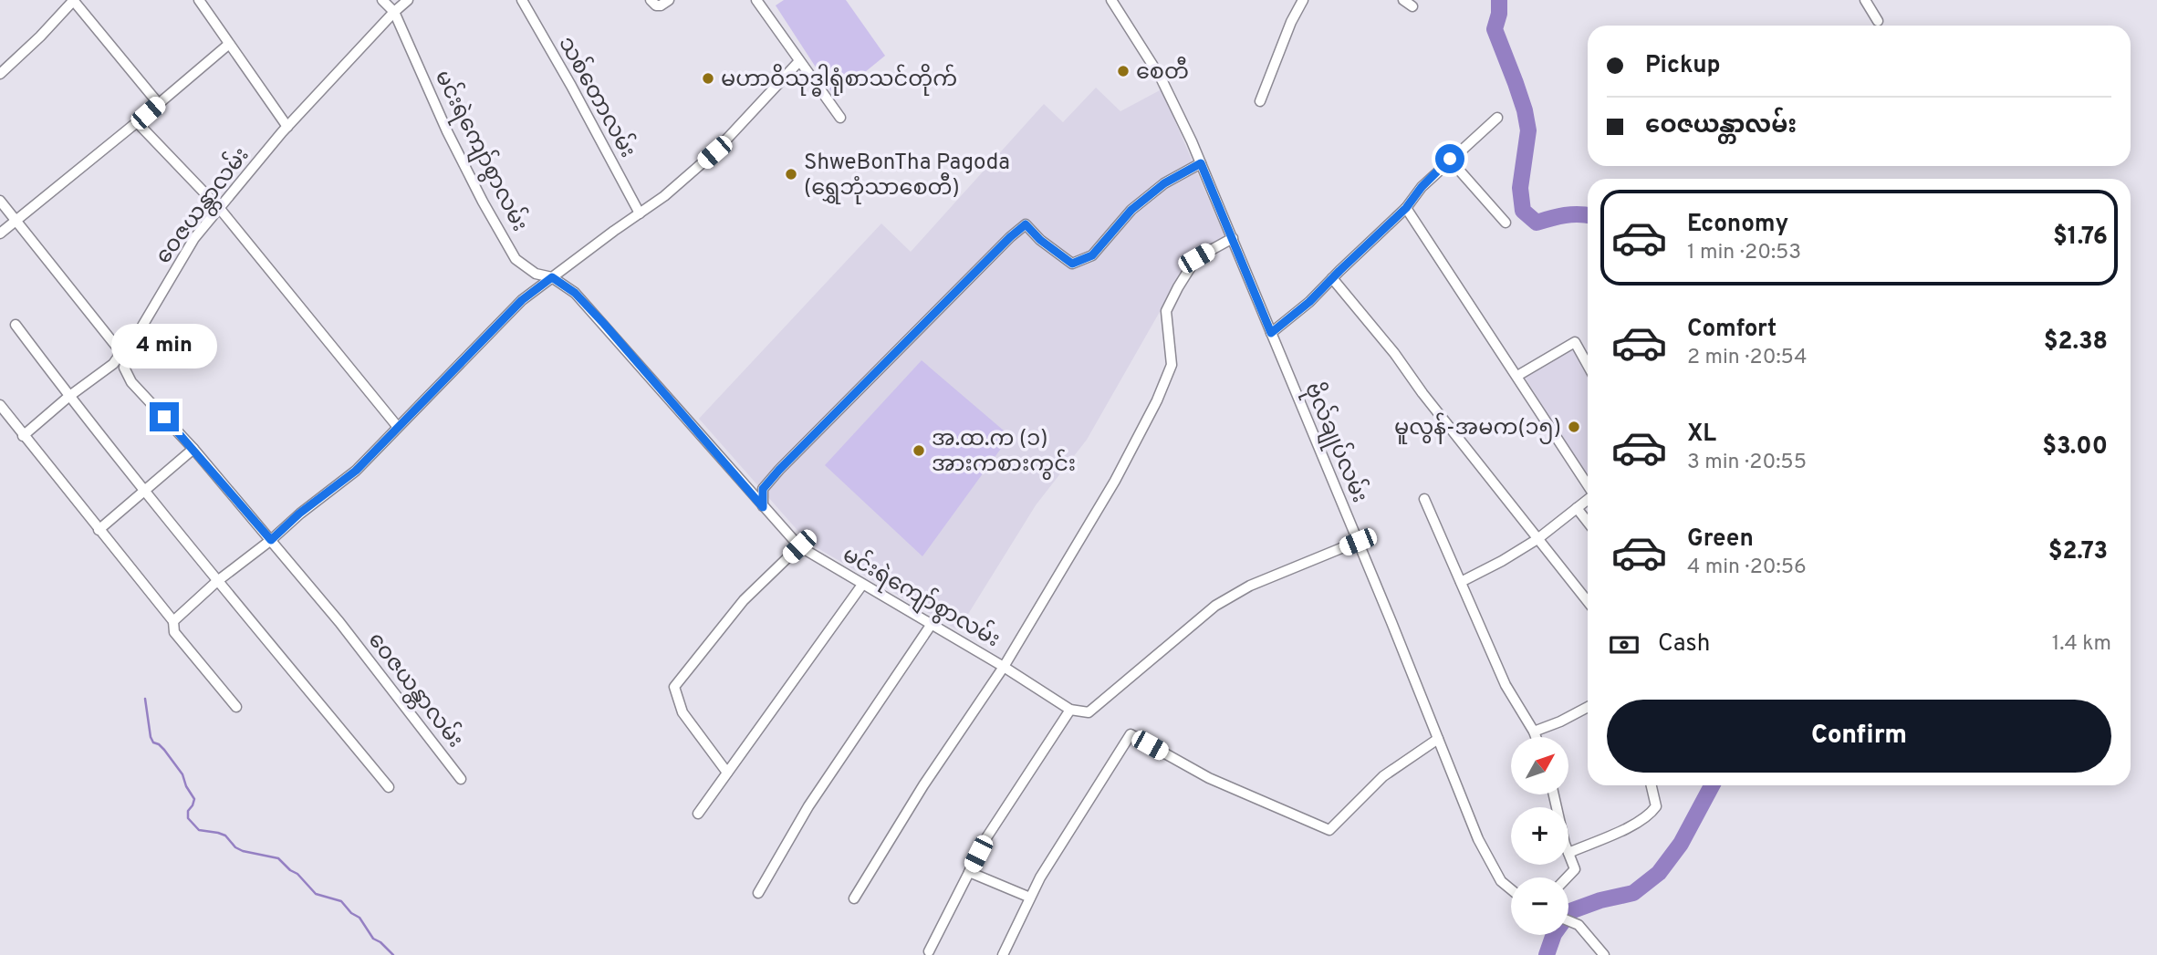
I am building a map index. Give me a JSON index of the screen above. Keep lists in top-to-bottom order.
{
  "streets": {
    "street": [
      "သစ်တောလမ်း",
      "မင်းရဲကျော်စွာလမ်း",
      "ဝေဇယန္တာလမ်း",
      "ဗိုလ်ချုပ်လမ်း"
    ]
  },
  "crossings": [
    ["မင်းရဲကျော်စွာလမ်း", "ဝေဇယန္တာလမ်း"]
  ],
  "places": [
    "စေတီ",
    "မဟာဝိသုဒ္ဓါရုံစာသင်တိုက်",
    "ShweBonTha Pagoda (ရွှေဘုံသာစေတီ)",
    "မူလွန်-အမက(၁၅)",
    "အ.ထ.က (၁) အားကစားကွင်း"
  ],
  "north": "top right",
  "page": {
    "banner": ["Pickup", "ဝေဇယန္တာလမ်း"],
    "list": [
      {
        "name": "Economy",
        "note": "1 min · 20:53",
        "value": "$1.76"
      },
      {
        "name": "Comfort",
        "note": "2 min · 20:54",
        "value": "$2.38"
      },
      {
        "name": "XL",
        "note": "3 min · 20:55",
        "value": "$3.00"
      },
      {
        "name": "Green",
        "note": "4 min · 20:56",
        "value": "$2.73"
      }
    ],
    "bubble": "4 min",
    "pay": ["Cash", "1.4 km"],
    "buttons": "Confirm",
    "map_buttons": ["+", "−"]
  }
}
